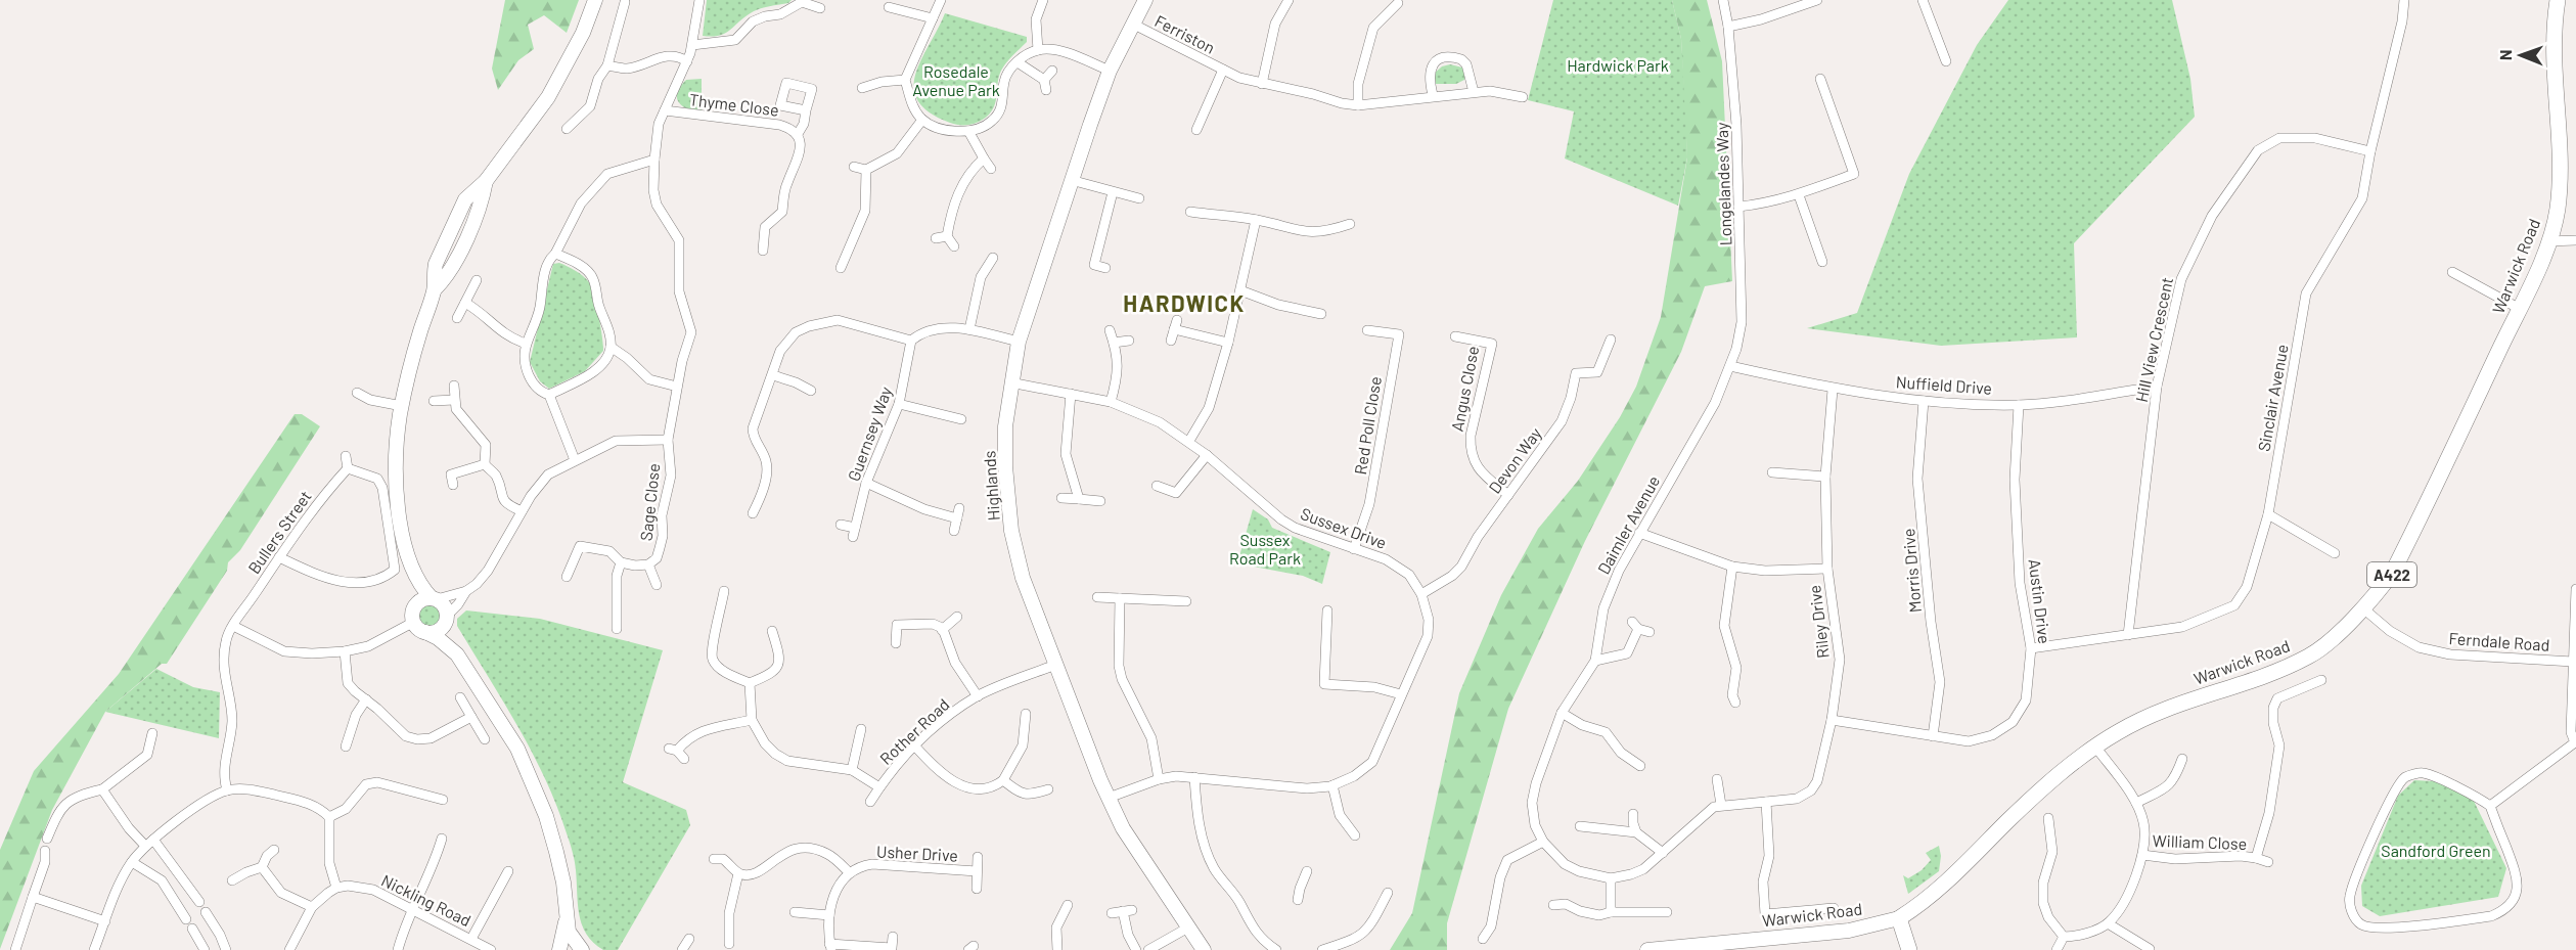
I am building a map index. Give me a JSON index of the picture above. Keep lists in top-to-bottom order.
{
  "streets": {
    "main road": ["Warwick Road", "A422"],
    "street": [
      "Ferriston",
      "Thyme Close",
      "Longelandes Way",
      "Hill View Crescent",
      "Nuffield Drive",
      "Angus Close",
      "Sinclair Avenue",
      "Red Poll Close",
      "Guernsey Way",
      "Devon Way",
      "Highlands",
      "Sage Close",
      "Daimler Avenue",
      "Sussex Drive",
      "Bullers Street",
      "Morris Drive",
      "Austin Drive",
      "Riley Drive",
      "Ferndale Road",
      "Rother Road",
      "William Close",
      "Usher Drive",
      "Nickling Road"
    ]
  },
  "crossings": [
    ["Ferriston", "Highlands"],
    ["Thyme Close", "Sage Close"],
    ["Longelandes Way", "Nuffield Drive"],
    ["Longelandes Way", "Daimler Avenue"],
    ["Warwick Road", "Ferndale Road"],
    ["Hill View Crescent", "Nuffield Drive"],
    ["Hill View Crescent", "Sinclair Avenue"],
    ["Nuffield Drive", "Daimler Avenue"],
    ["Nuffield Drive", "Morris Drive"],
    ["Nuffield Drive", "Austin Drive"],
    ["Nuffield Drive", "Riley Drive"],
    ["Angus Close", "Devon Way"],
    ["Sinclair Avenue", "Austin Drive"],
    ["Red Poll Close", "Sussex Drive"],
    ["Devon Way", "Sussex Drive"],
    ["Highlands", "Sussex Drive"],
    ["Highlands", "Rother Road"],
    ["Morris Drive", "Austin Drive"],
    ["Austin Drive", "Riley Drive"]
  ],
  "districts": ["HARDWICK"],
  "parks": [
    "Hardwick Park",
    "Rosedale Avenue Park",
    "Sussex Road Park",
    "Sandford Green"
  ],
  "north": "left"
}
